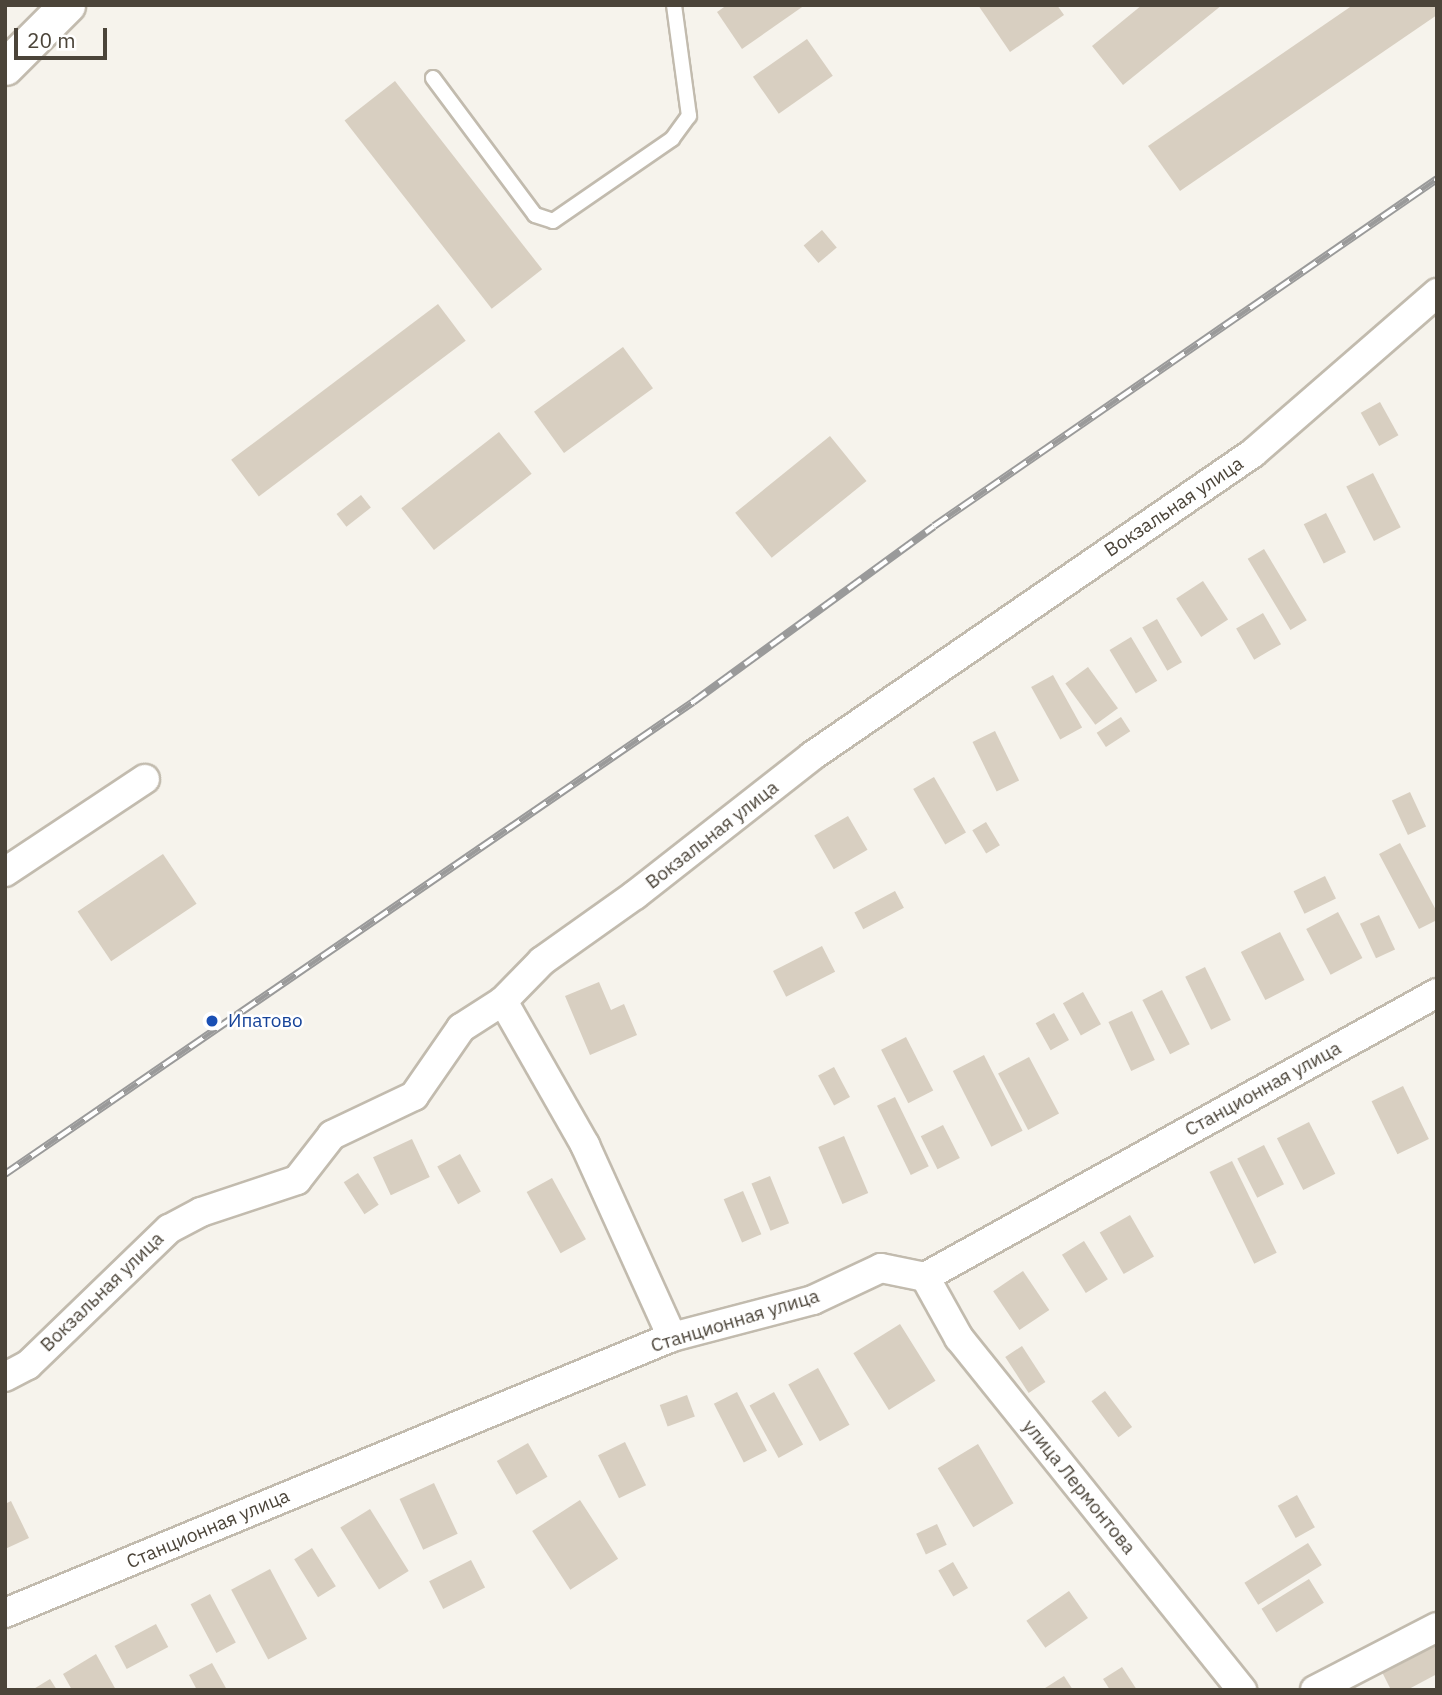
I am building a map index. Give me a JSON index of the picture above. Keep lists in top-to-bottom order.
{
  "streets": {
    "street": ["Вокзальная улица", "Станционная улица", "улица Лермонтова"]
  },
  "crossings": [
    ["Станционная улица", "улица Лермонтова"]
  ],
  "places": ["Ипатово"],
  "scale_bar": "20 m"
}
